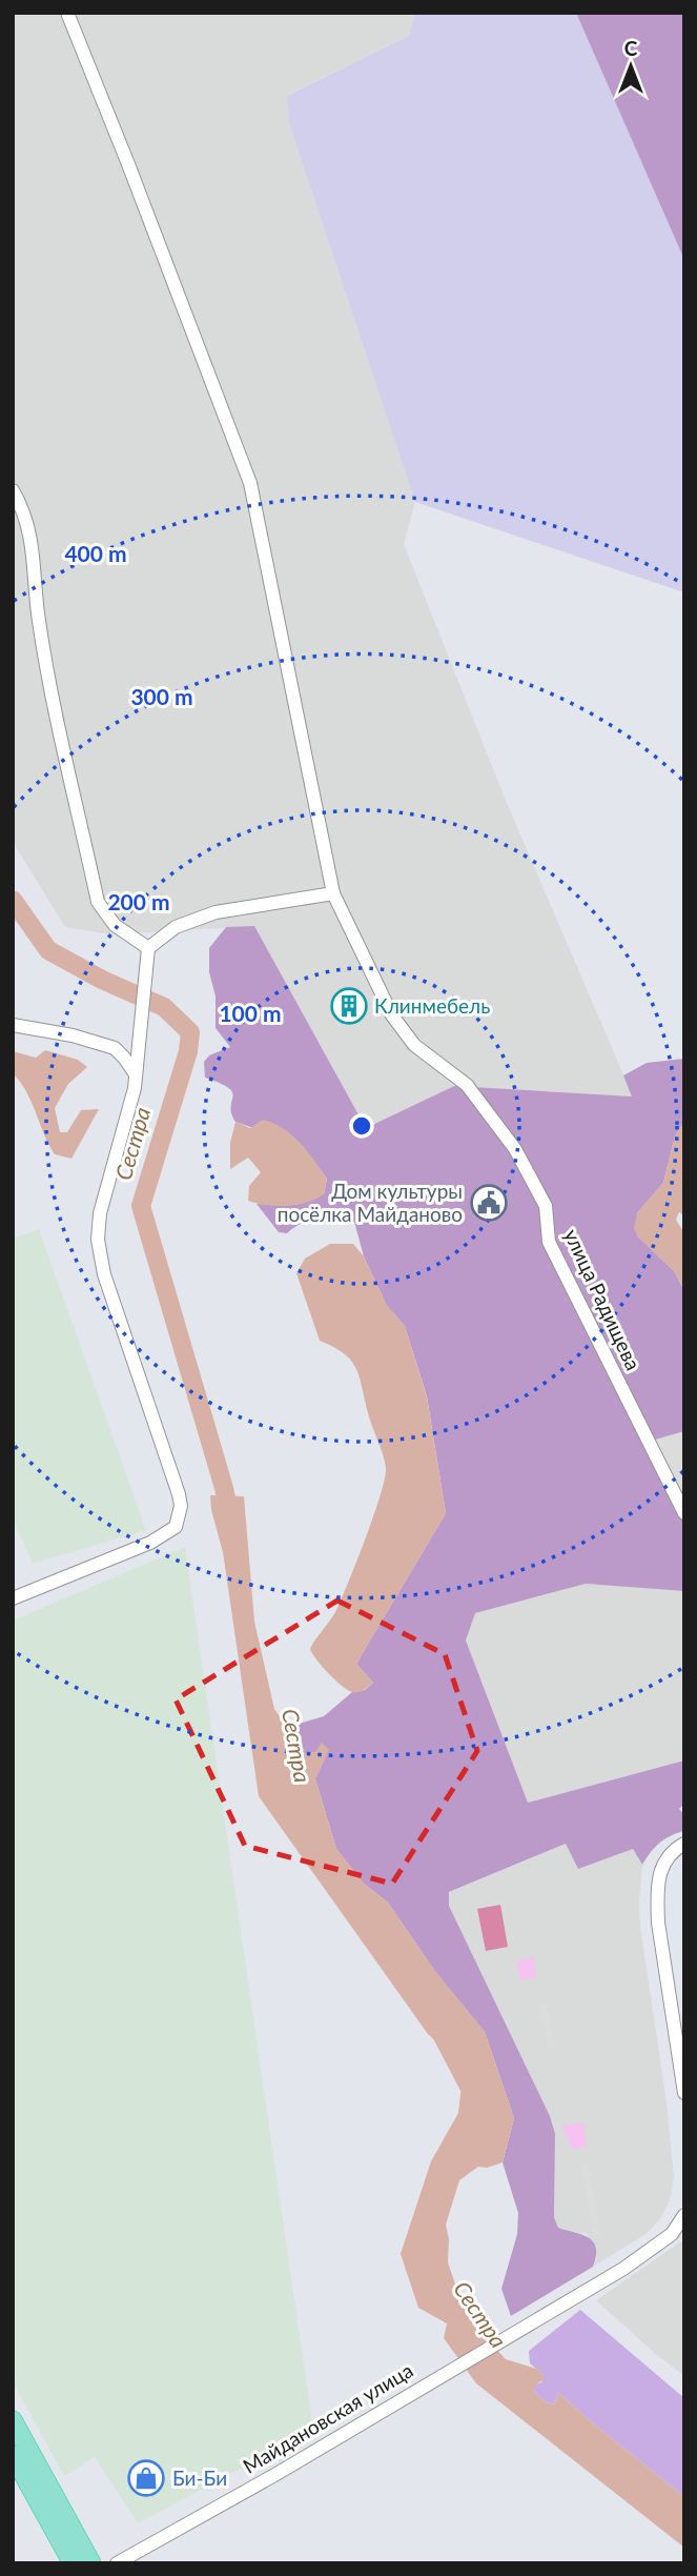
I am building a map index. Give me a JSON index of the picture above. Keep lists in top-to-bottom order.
{
  "streets": {
    "street": ["улица Радищева", "Майдановская улица"]
  },
  "water": ["Сестра"],
  "places": {
    "building": ["Клинмебель"],
    "public building": ["Дом культуры посёлка Майданово"],
    "shop": ["Би-Би"]
  },
  "north": "top",
  "rings": [
    "400 m",
    "300 m",
    "200 m",
    "100 m"
  ]
}
